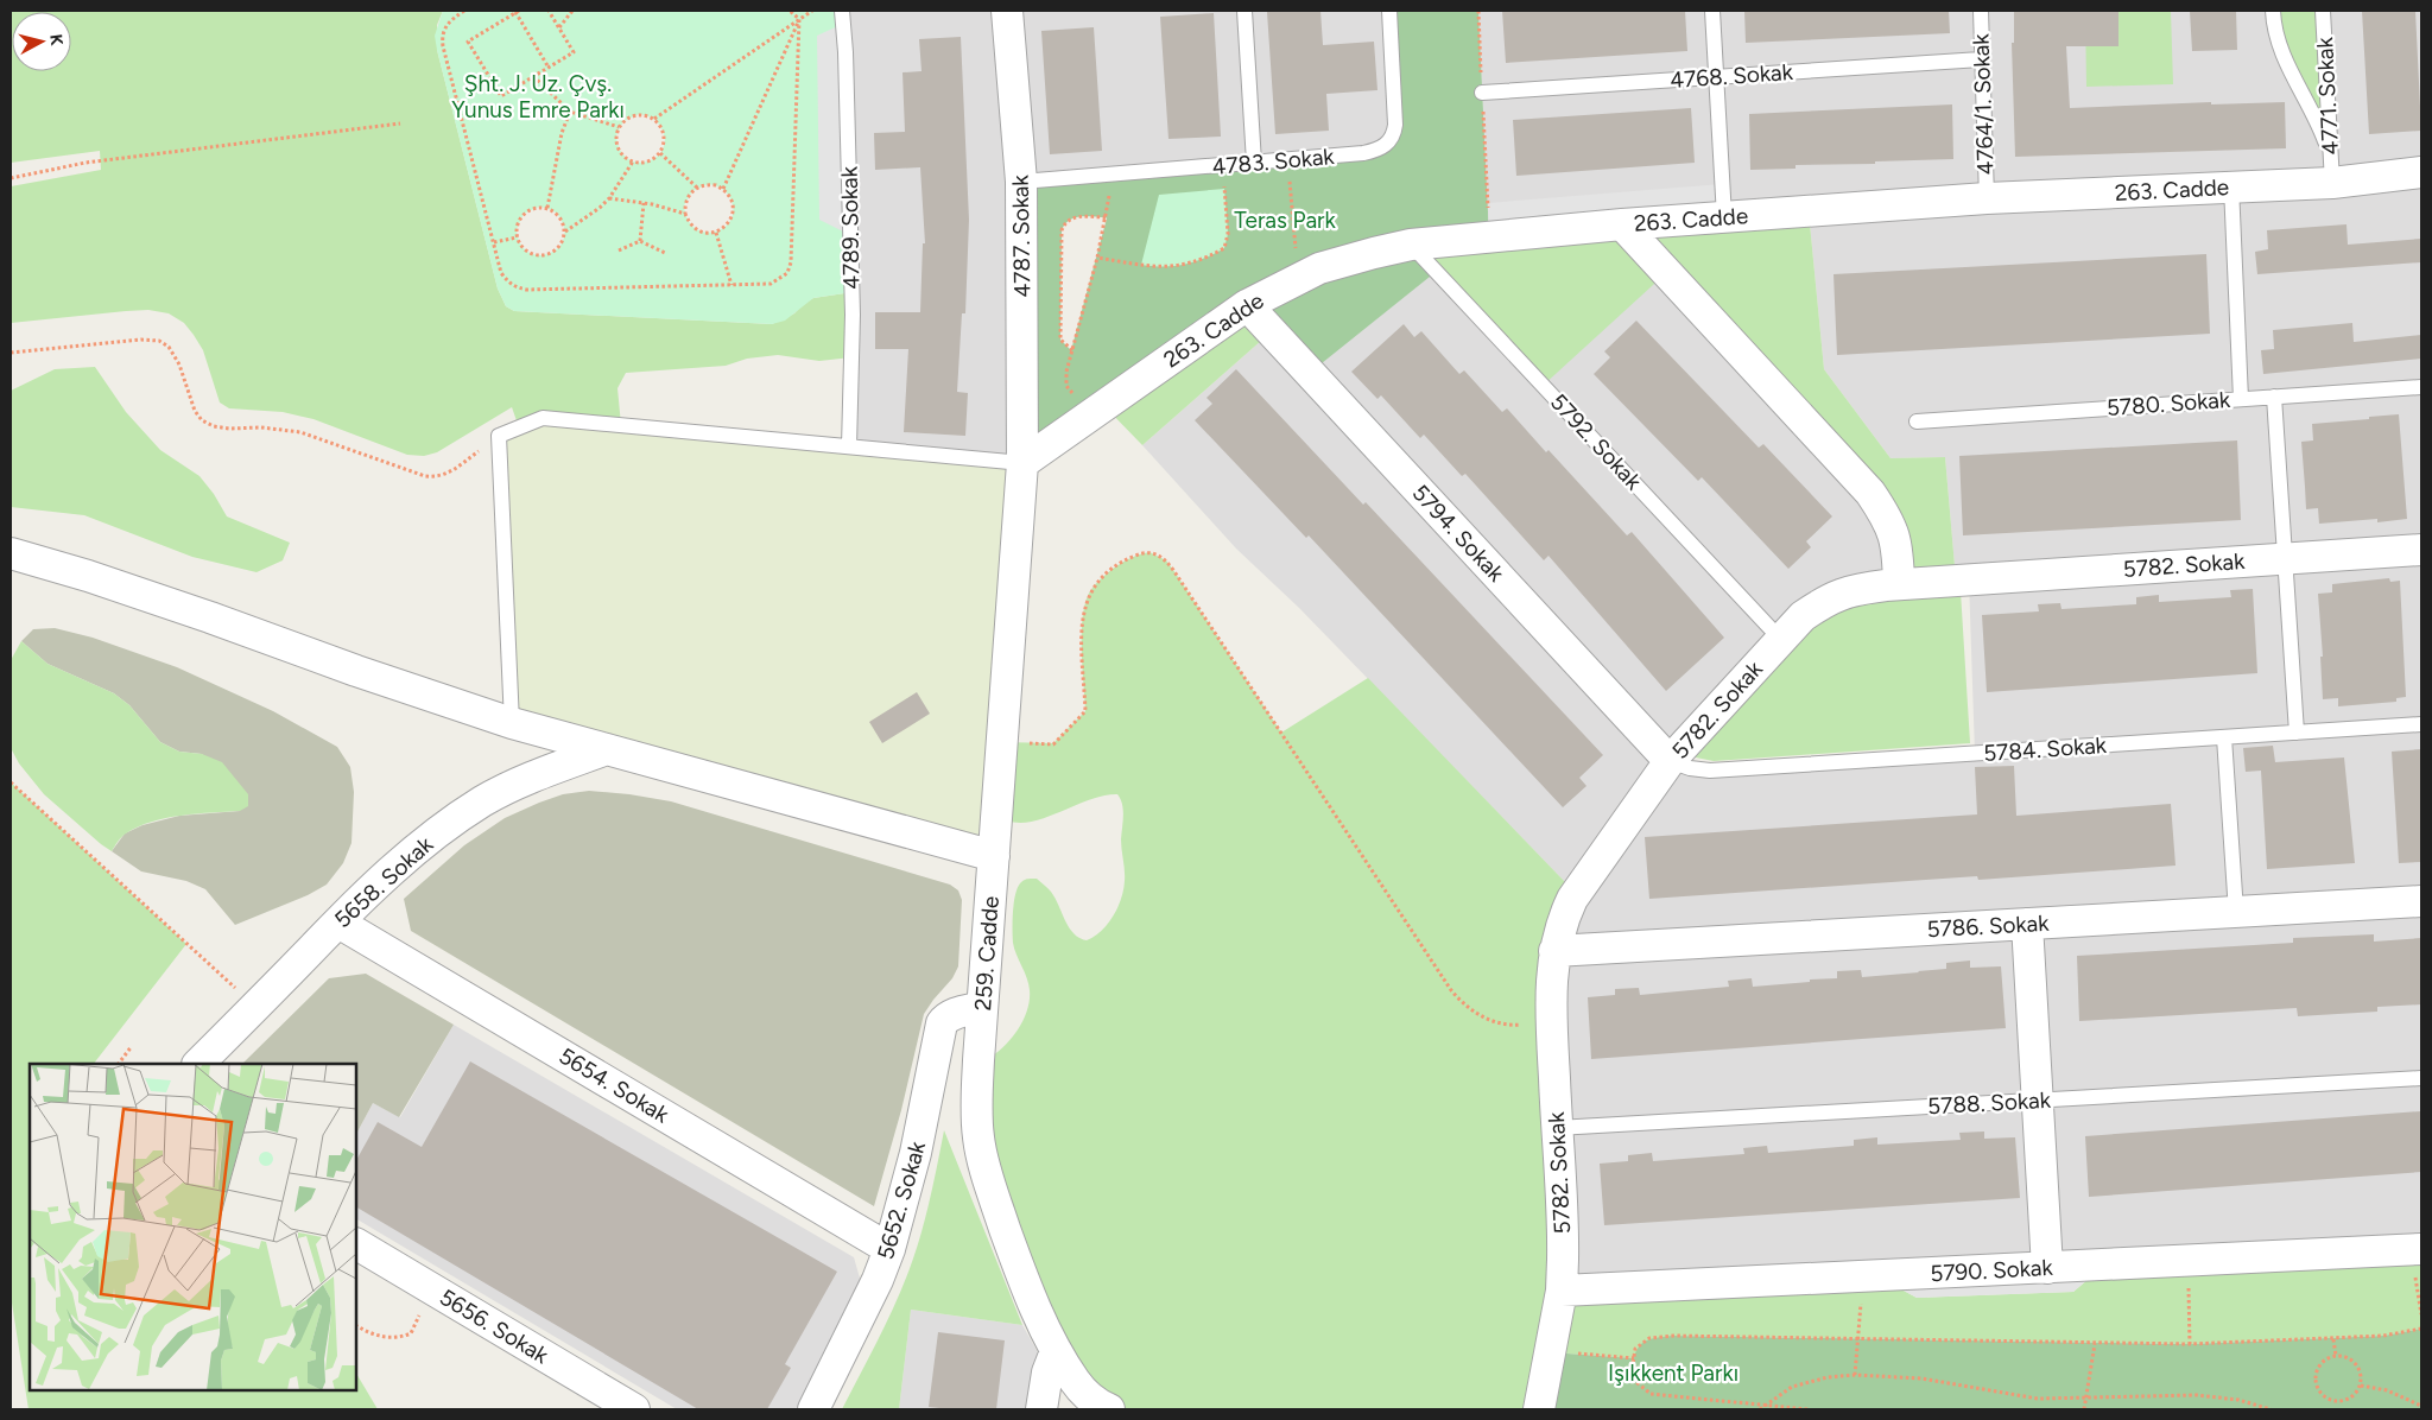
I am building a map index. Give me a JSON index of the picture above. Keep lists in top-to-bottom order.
{
  "streets": {
    "street": [
      "263. Cadde",
      "4787. Sokak",
      "5794. Sokak",
      "5782. Sokak",
      "5658. Sokak",
      "5786. Sokak",
      "259. Cadde",
      "5654. Sokak",
      "5652. Sokak",
      "5790. Sokak",
      "5656. Sokak"
    ],
    "lane": [
      "4768. Sokak",
      "4771. Sokak",
      "4764/1. Sokak",
      "4783. Sokak",
      "4789. Sokak",
      "5780. Sokak",
      "5792. Sokak",
      "5784. Sokak",
      "5788. Sokak"
    ]
  },
  "crossings": [
    ["4768. Sokak", "4764/1. Sokak"],
    ["4771. Sokak", "263. Cadde"],
    ["4764/1. Sokak", "263. Cadde"],
    ["4783. Sokak", "4787. Sokak"],
    ["263. Cadde", "4787. Sokak"],
    ["263. Cadde", "5792. Sokak"],
    ["263. Cadde", "5794. Sokak"],
    ["263. Cadde", "259. Cadde"],
    ["4787. Sokak", "259. Cadde"],
    ["5792. Sokak", "5782. Sokak"],
    ["5794. Sokak", "5782. Sokak"],
    ["5794. Sokak", "5784. Sokak"],
    ["5782. Sokak", "5784. Sokak"],
    ["5782. Sokak", "5786. Sokak"],
    ["5782. Sokak", "5788. Sokak"],
    ["5782. Sokak", "5790. Sokak"],
    ["5658. Sokak", "5654. Sokak"],
    ["259. Cadde", "5652. Sokak"],
    ["5654. Sokak", "5652. Sokak"]
  ],
  "parks": ["Şht. J. Uz. Çvş. Yunus Emre Parkı", "Teras Park", "Işıkkent Parkı"],
  "north": "right"
}
